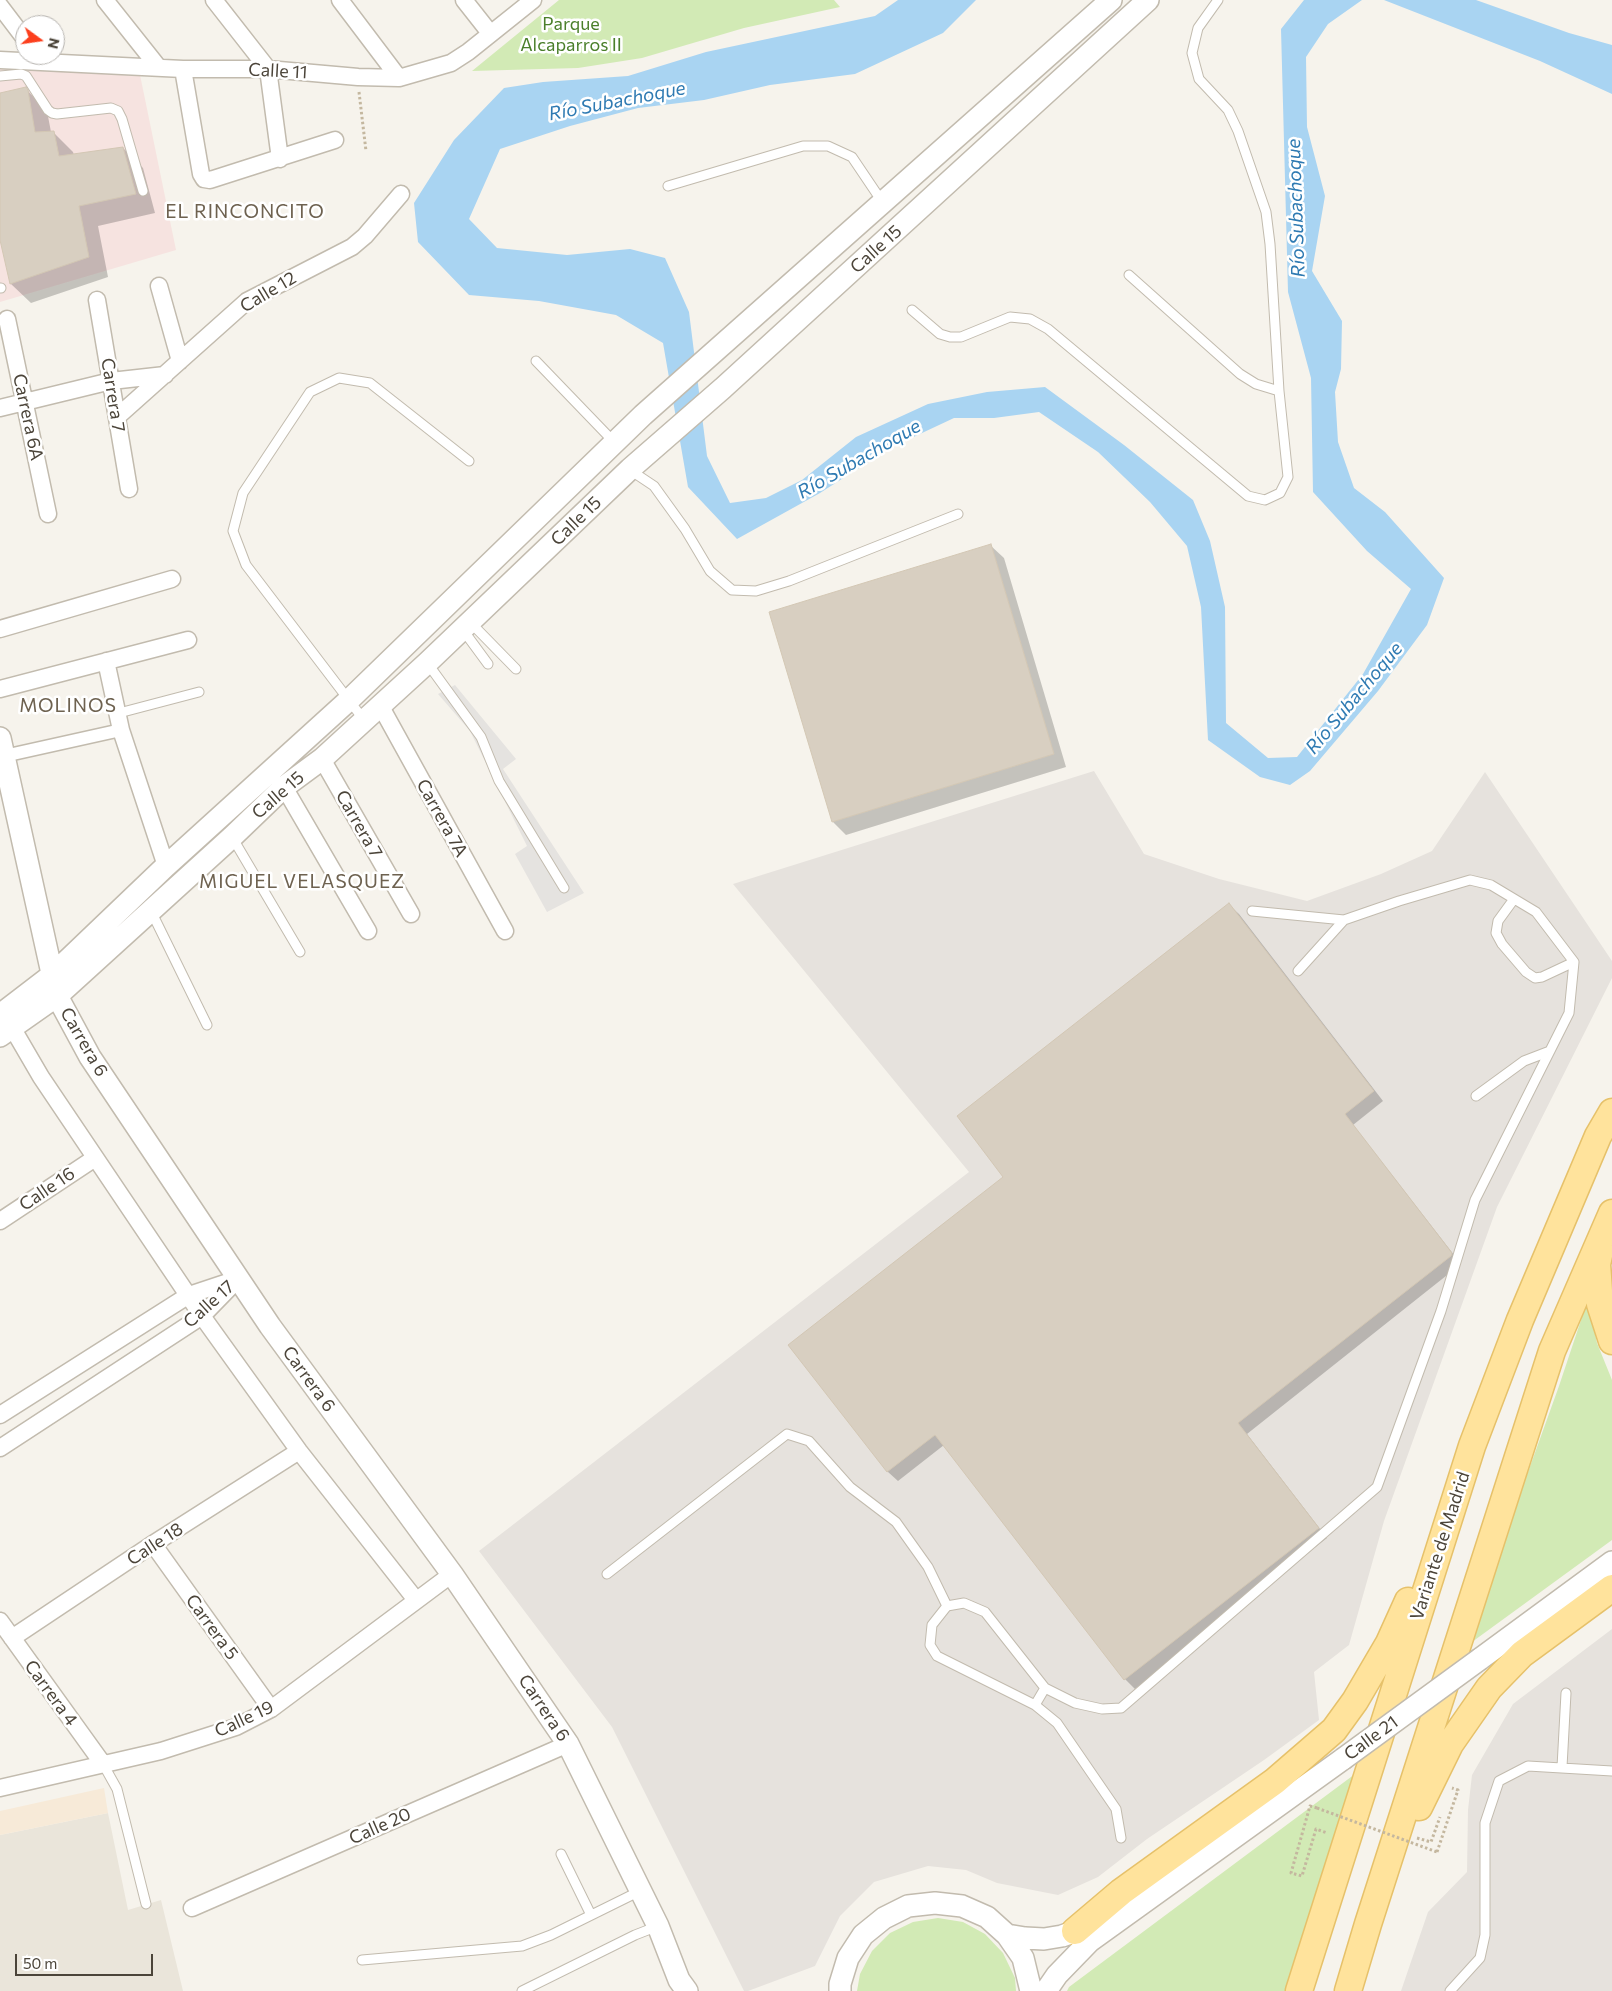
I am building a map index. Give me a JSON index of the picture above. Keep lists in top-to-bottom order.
{
  "streets": {
    "main road": ["Variante de Madrid"],
    "street": [
      "Calle 11",
      "Calle 15",
      "Calle 12",
      "Carrera 7",
      "Carrera 6A",
      "Carrera 7A",
      "Carrera 6",
      "Calle 16",
      "Calle 17",
      "Calle 18",
      "Carrera 5",
      "Carrera 4",
      "Calle 19",
      "Calle 21",
      "Calle 20"
    ]
  },
  "crossings": [
    ["Calle 15", "Carrera 7"],
    ["Calle 15", "Carrera 7A"],
    ["Calle 15", "Carrera 6"],
    ["Calle 12", "Carrera 7"],
    ["Carrera 6", "Calle 17"],
    ["Carrera 6", "Calle 19"],
    ["Carrera 6", "Calle 20"],
    ["Calle 18", "Carrera 5"],
    ["Calle 18", "Carrera 4"],
    ["Carrera 5", "Calle 19"],
    ["Carrera 4", "Calle 19"]
  ],
  "districts": ["EL RINCONCITO", "MOLINOS", "MIGUEL VELASQUEZ"],
  "water": ["Río Subachoque"],
  "parks": ["Parque Alcaparros II"],
  "scale_bar": "50 m",
  "north": "right"
}
